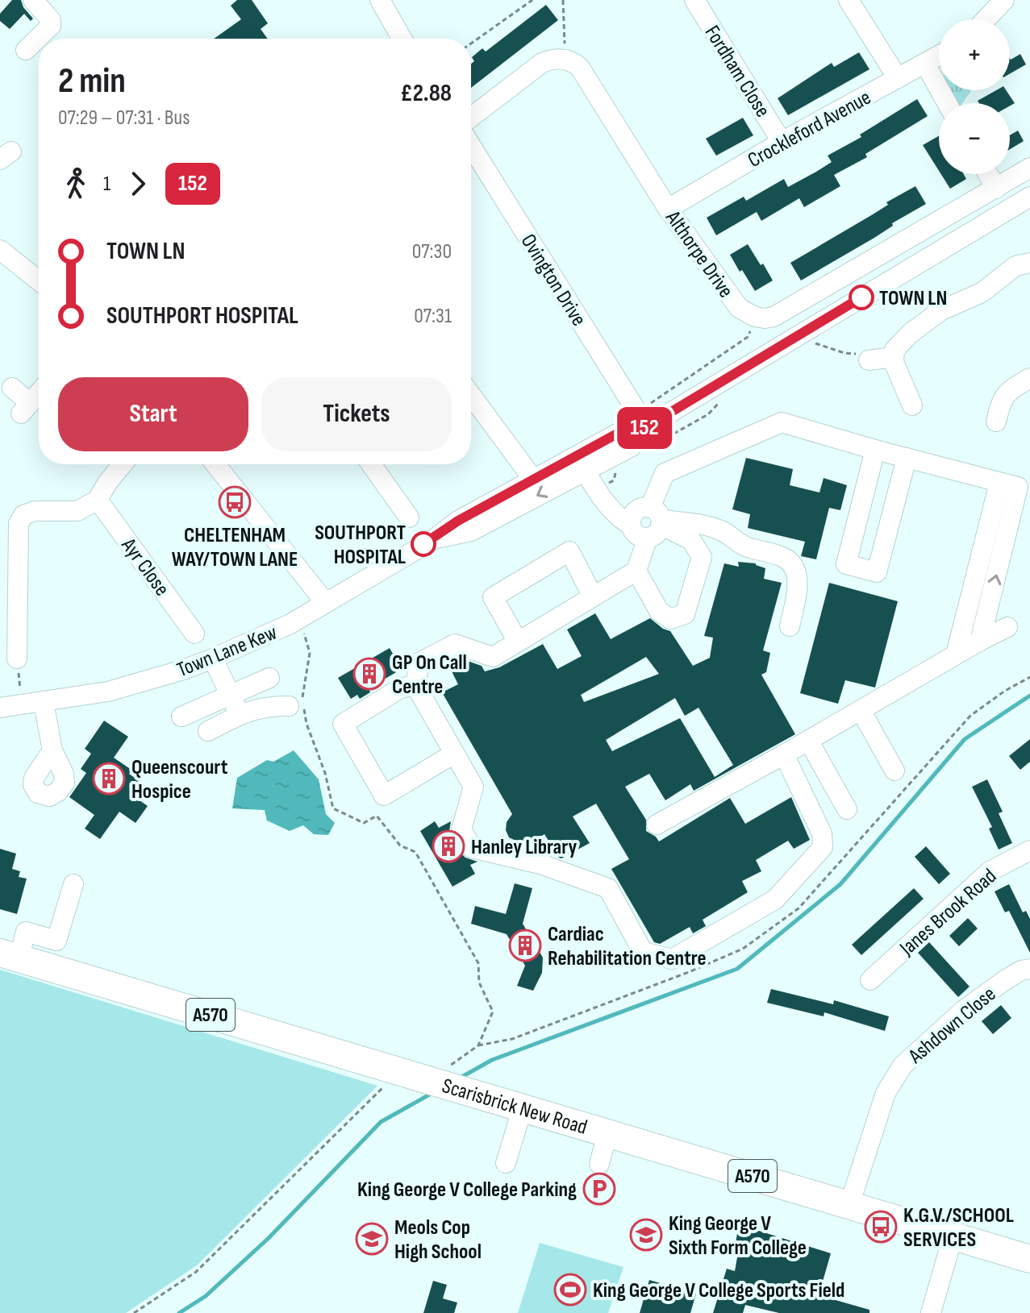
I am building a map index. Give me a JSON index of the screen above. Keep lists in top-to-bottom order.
{
  "streets": {
    "highway": ["A570", "Scarisbrick New Road"],
    "street": [
      "Fordham Close",
      "Crockleford Avenue",
      "Althorpe Drive",
      "Ovington Drive",
      "Ayr Close",
      "Town Lane Kew",
      "Janes Brook Road",
      "Ashdown Close"
    ]
  },
  "crossings": [
    ["Fordham Close", "Crockleford Avenue"],
    ["Crockleford Avenue", "Althorpe Drive"],
    ["Ovington Drive", "Town Lane Kew"],
    ["Ashdown Close", "Scarisbrick New Road"]
  ],
  "places": {
    "other": ["TOWN LN", "SOUTHPORT HOSPITAL"],
    "bus stop": ["CHELTENHAM WAY/TOWN LANE", "K.G.V./SCHOOL SERVICES"],
    "building": [
      "GP On Call Centre",
      "Queenscourt Hospice",
      "Hanley Library",
      "Cardiac Rehabilitation Centre"
    ],
    "parking": ["King George V College Parking"],
    "school or university": ["King George V Sixth Form College", "Meols Cop High School"],
    "sports": ["King George V College Sports Field"]
  },
  "lines": ["bus line 152"],
  "page": {
    "on_map": "152",
    "map_buttons": ["+", "−"],
    "heading": ["2 min", "07:29 – 07:31 · Bus", "£2.88"],
    "legs": ["1", "152"],
    "list": [
      {
        "name": "TOWN LN",
        "value": "07:30"
      },
      {
        "name": "SOUTHPORT HOSPITAL",
        "value": "07:31"
      }
    ],
    "buttons": ["Start", "Tickets"]
  }
}
